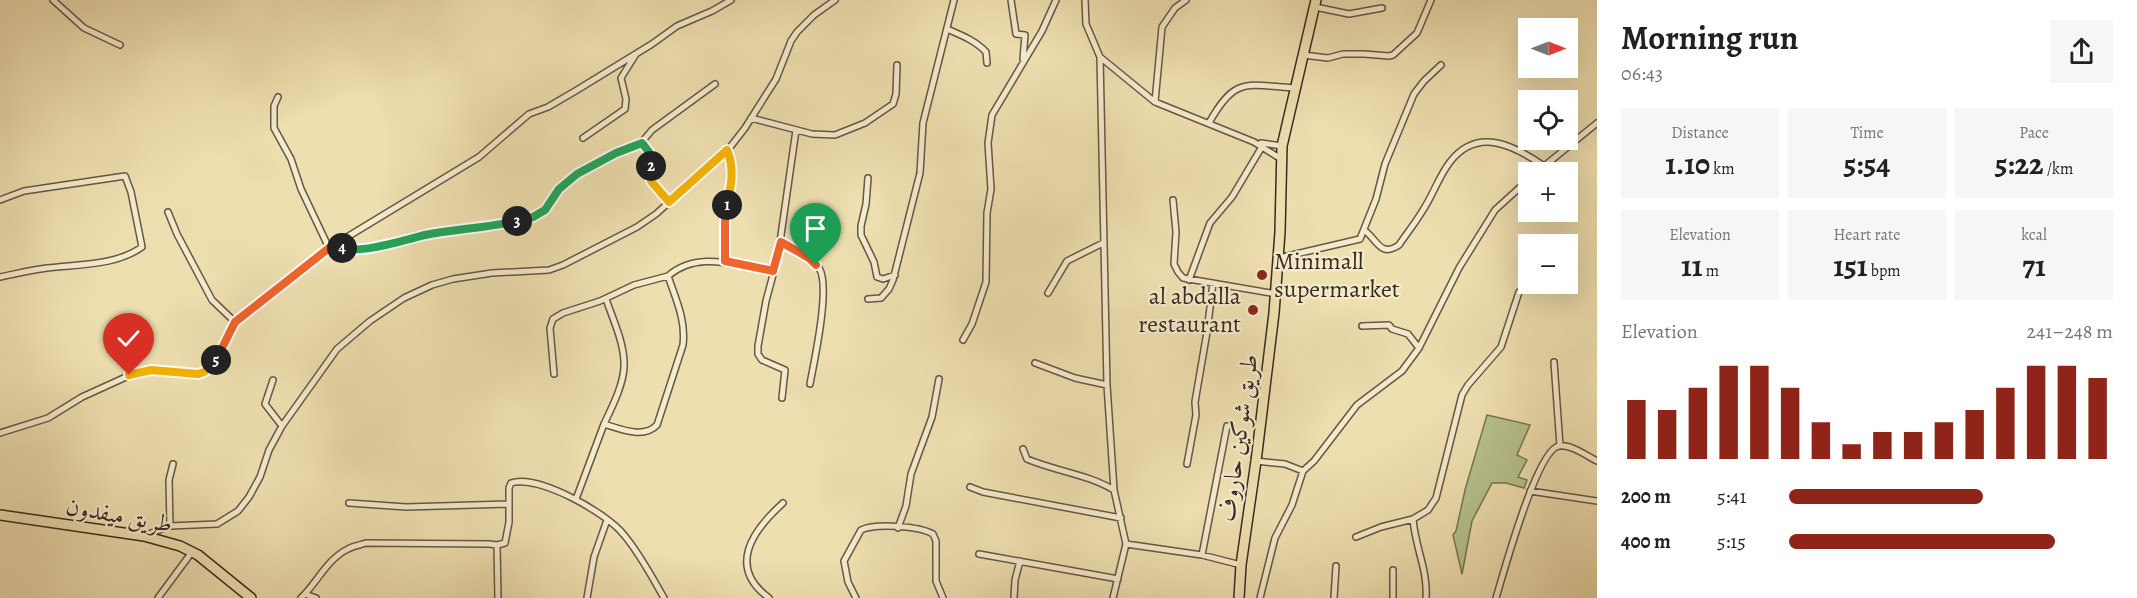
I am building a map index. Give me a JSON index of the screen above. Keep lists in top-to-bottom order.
{
  "streets": {
    "main road": ["طريق شوكين حاروف", "طريق ميفدون"]
  },
  "places": ["Minimall supermarket", "al abdalla restaurant"],
  "north": "right",
  "page": {
    "heading": ["Morning run", "06:43"],
    "map_buttons": ["+", "−"],
    "stats": [
      ["Distance", "1.10 km"],
      ["Time", "5:54"],
      ["Pace", "5:22 /km"],
      ["Elevation", "11 m"],
      ["Heart rate", "151 bpm"],
      ["kcal", "71"]
    ],
    "pins": [
      "2",
      "1",
      "3",
      "4",
      "5"
    ],
    "chart": ["Elevation", "241–248 m"],
    "list": [
      {
        "name": "200 m",
        "note": "5:41"
      },
      {
        "name": "400 m",
        "note": "5:15"
      }
    ]
  }
}
